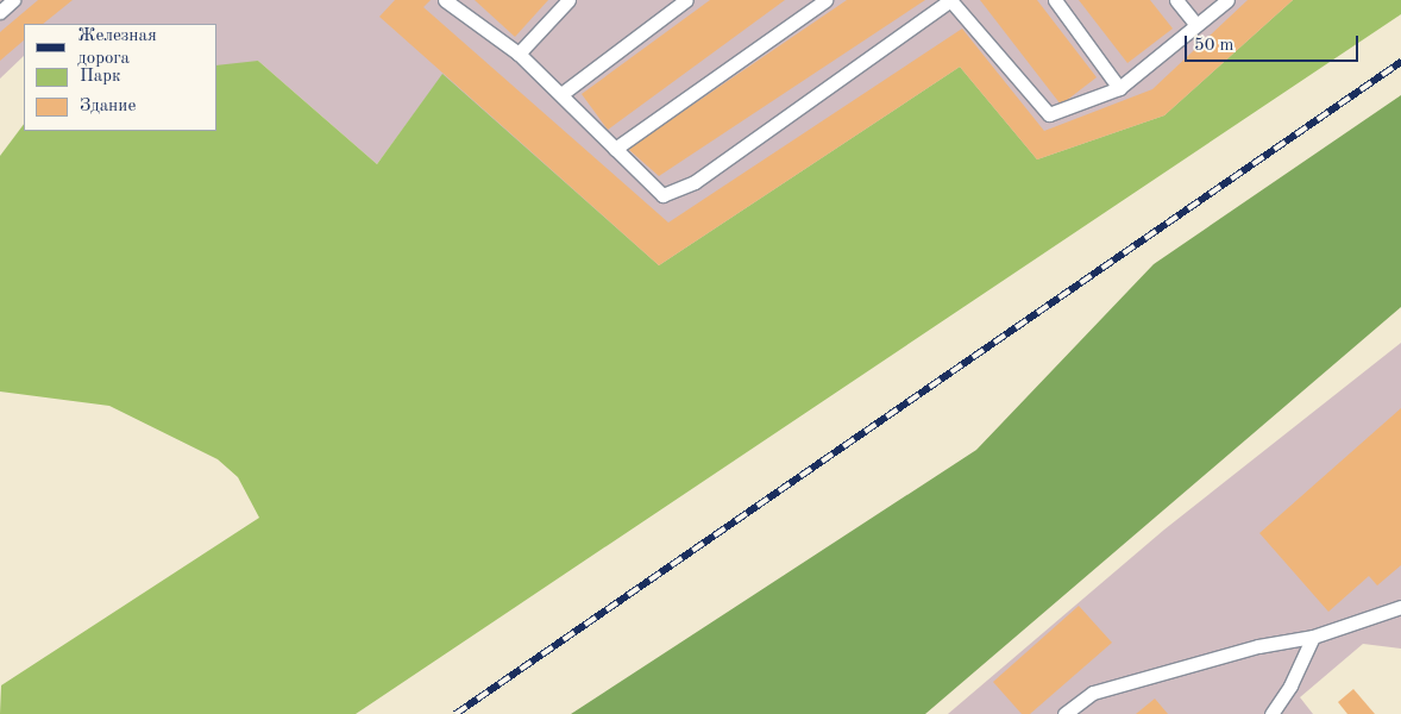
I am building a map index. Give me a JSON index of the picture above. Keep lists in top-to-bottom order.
{
  "legend": ["Железная дорога", "Парк", "Здание"],
  "scale_bar": "50 m"
}
